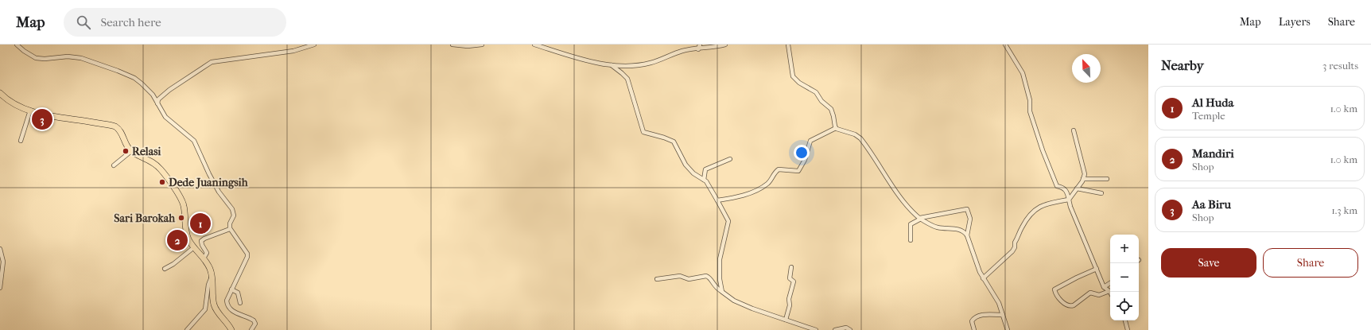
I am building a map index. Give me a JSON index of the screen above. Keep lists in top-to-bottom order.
{
  "places": ["Relasi", "Dede Juaningsih", "Sari Barokah"],
  "north": "top left",
  "page": {
    "header": "Map",
    "search": "Search here",
    "nav": ["Map", "Layers", "Share"],
    "heading": ["Nearby", "3 results"],
    "list": [
      {
        "mark": "1",
        "name": "Al Huda",
        "note": "Temple",
        "value": "1.0 km"
      },
      {
        "mark": "2",
        "name": "Mandiri",
        "note": "Shop",
        "value": "1.0 km"
      },
      {
        "mark": "3",
        "name": "Aa Biru",
        "note": "Shop",
        "value": "1.3 km"
      }
    ],
    "pins": ["3", "1", "2"],
    "map_buttons": ["+", "−"],
    "buttons": ["Save", "Share"]
  }
}
